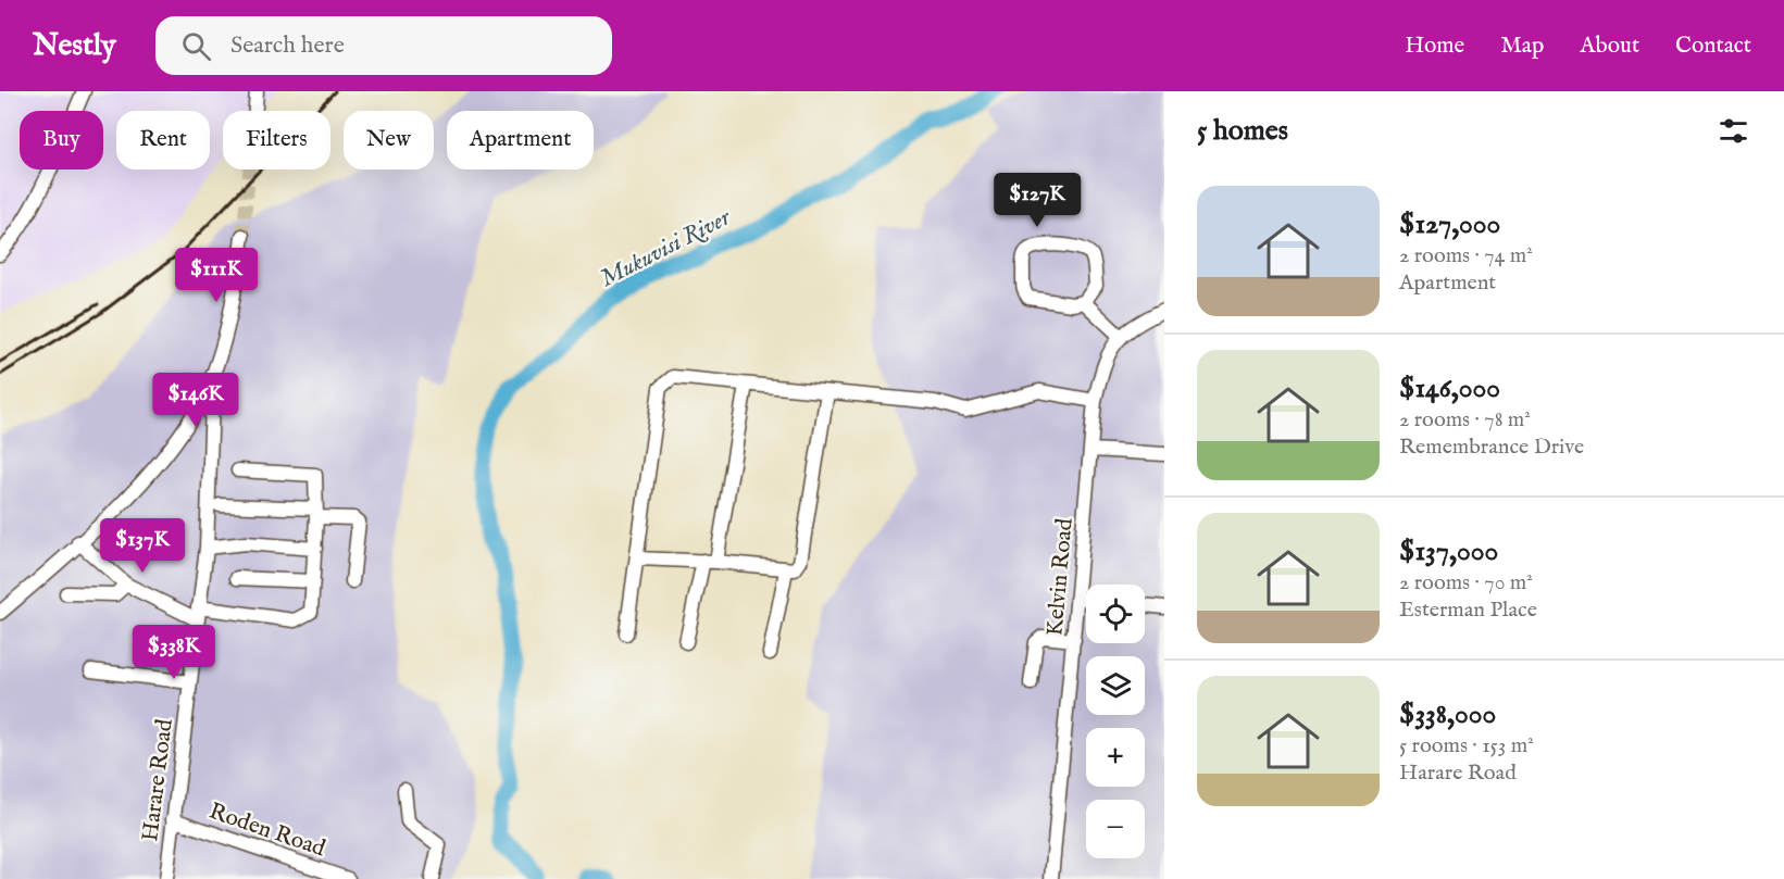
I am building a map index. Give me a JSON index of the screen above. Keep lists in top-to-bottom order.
{
  "streets": {
    "street": ["Kelvin Road", "Harare Road", "Roden Road"]
  },
  "crossings": [
    ["Harare Road", "Roden Road"]
  ],
  "water": ["Mukuvisi River"],
  "page": {
    "header": "Nestly",
    "search": "Search here",
    "nav": [
      "Home",
      "Map",
      "About",
      "Contact"
    ],
    "heading": "5 homes",
    "chip": [
      "Buy",
      "Rent",
      "Filters",
      "New",
      "Apartment"
    ],
    "list": [
      {
        "name": "$127,000",
        "note": "2 rooms · 74 m² · Apartment"
      },
      {
        "name": "$146,000",
        "note": "2 rooms · 78 m² · Remembrance Drive"
      },
      {
        "name": "$137,000",
        "note": "2 rooms · 70 m² · Esterman Place"
      },
      {
        "name": "$338,000",
        "note": "5 rooms · 153 m² · Harare Road"
      }
    ],
    "price": [
      "$127K",
      "$111K",
      "$146K",
      "$137K",
      "$338K"
    ],
    "map_buttons": ["+", "−"]
  }
}
